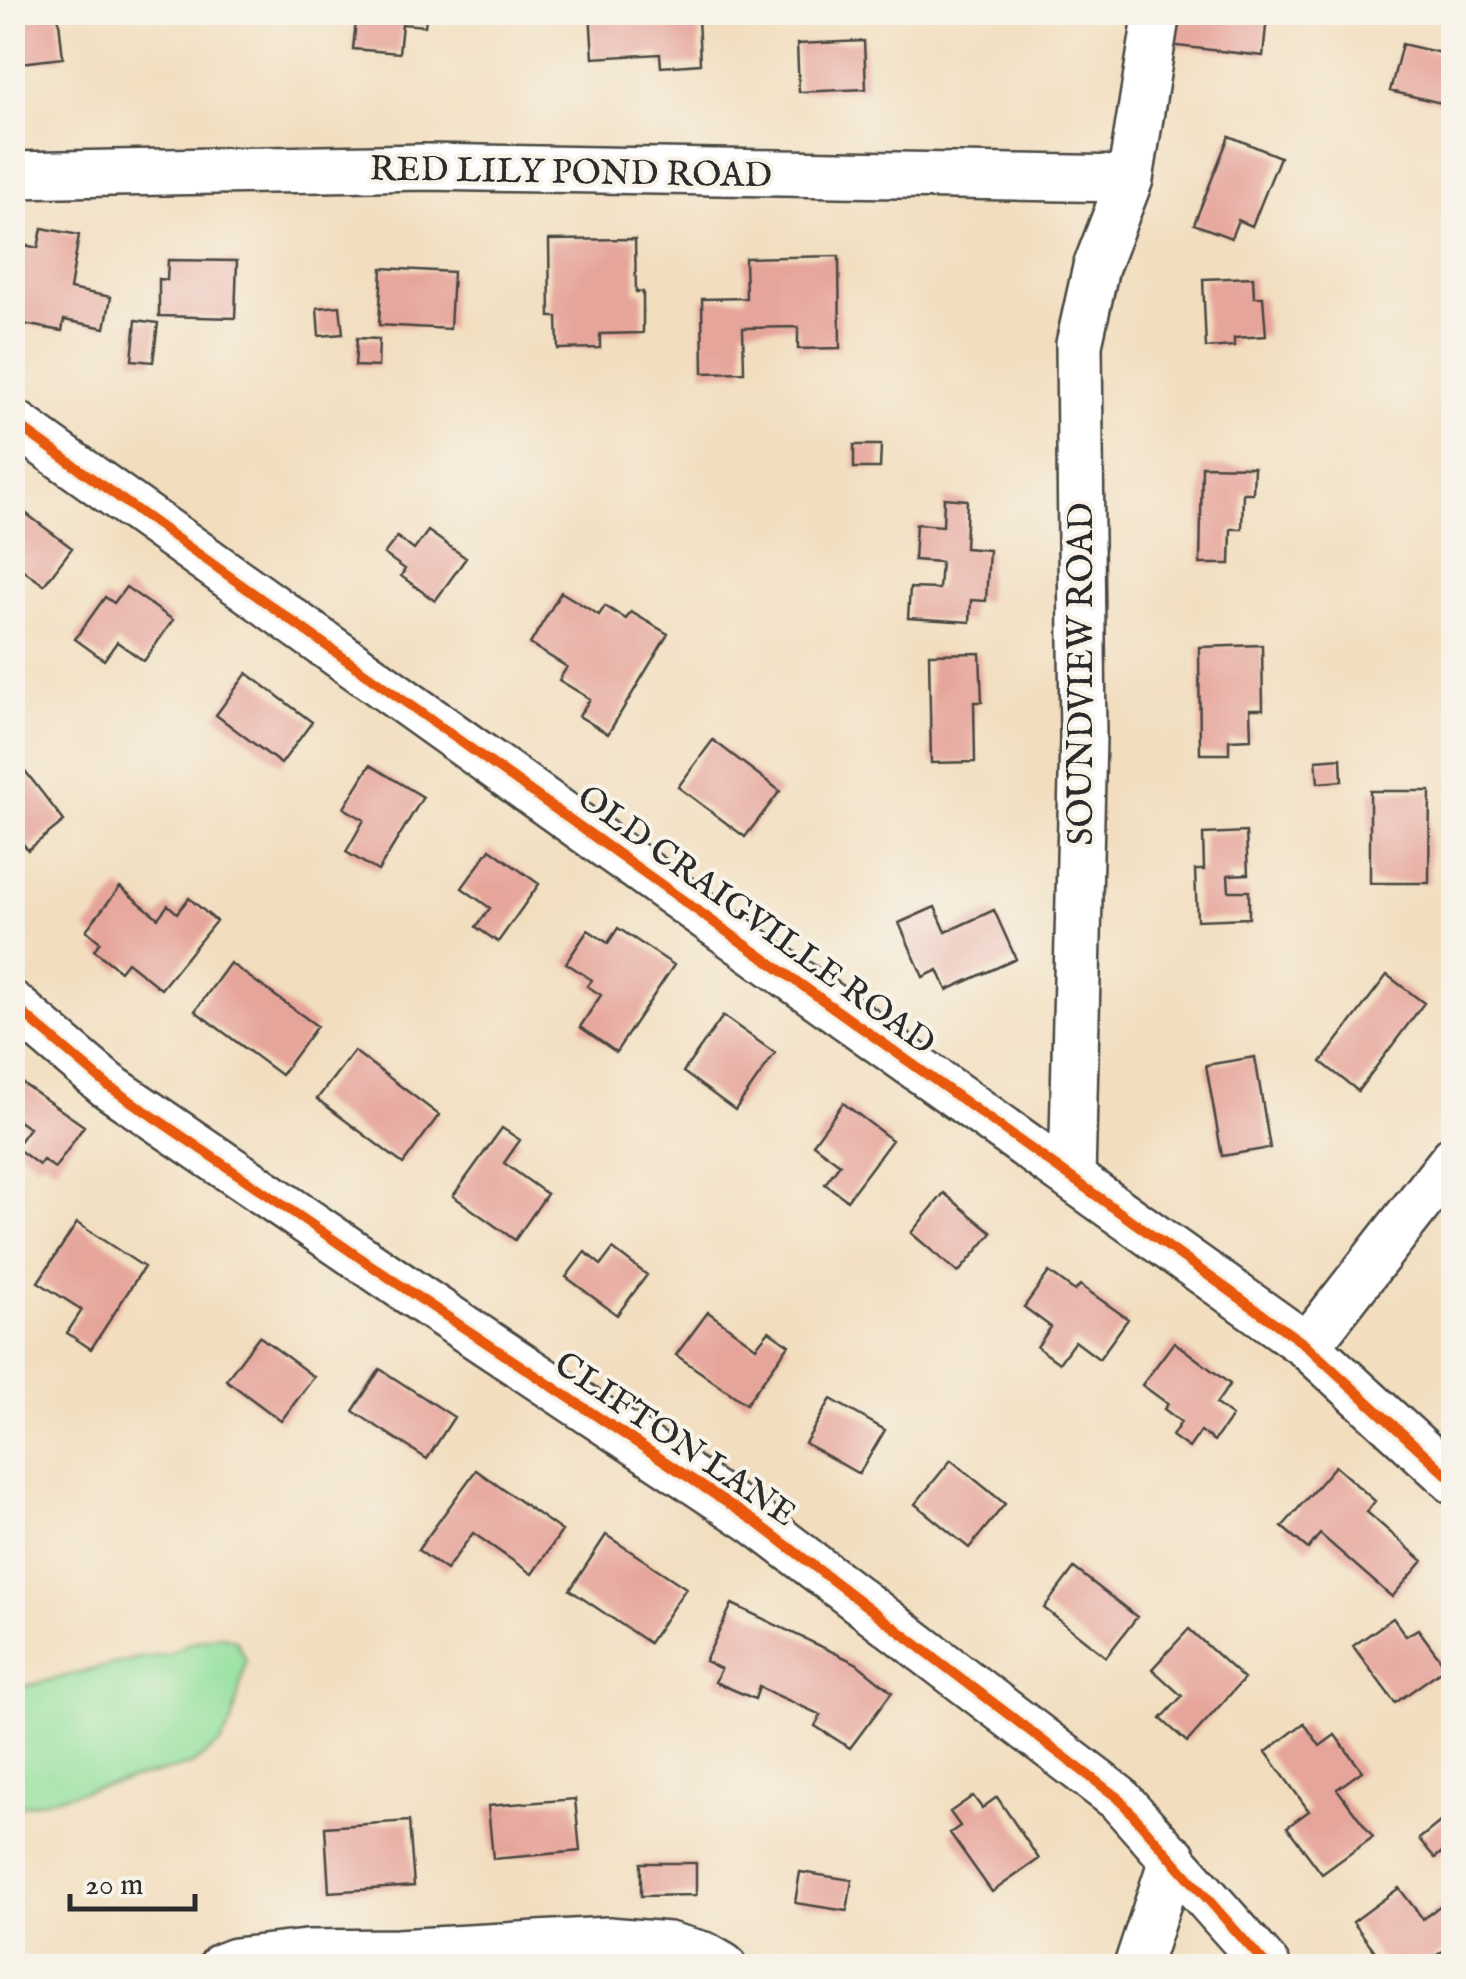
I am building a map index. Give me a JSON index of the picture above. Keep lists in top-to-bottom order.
{
  "streets": {
    "street": [
      "RED LILY POND ROAD",
      "SOUNDVIEW ROAD",
      "OLD CRAIGVILLE ROAD",
      "CLIFTON LANE"
    ]
  },
  "crossings": [
    ["RED LILY POND ROAD", "SOUNDVIEW ROAD"],
    ["SOUNDVIEW ROAD", "OLD CRAIGVILLE ROAD"]
  ],
  "scale_bar": "20 m"
}
